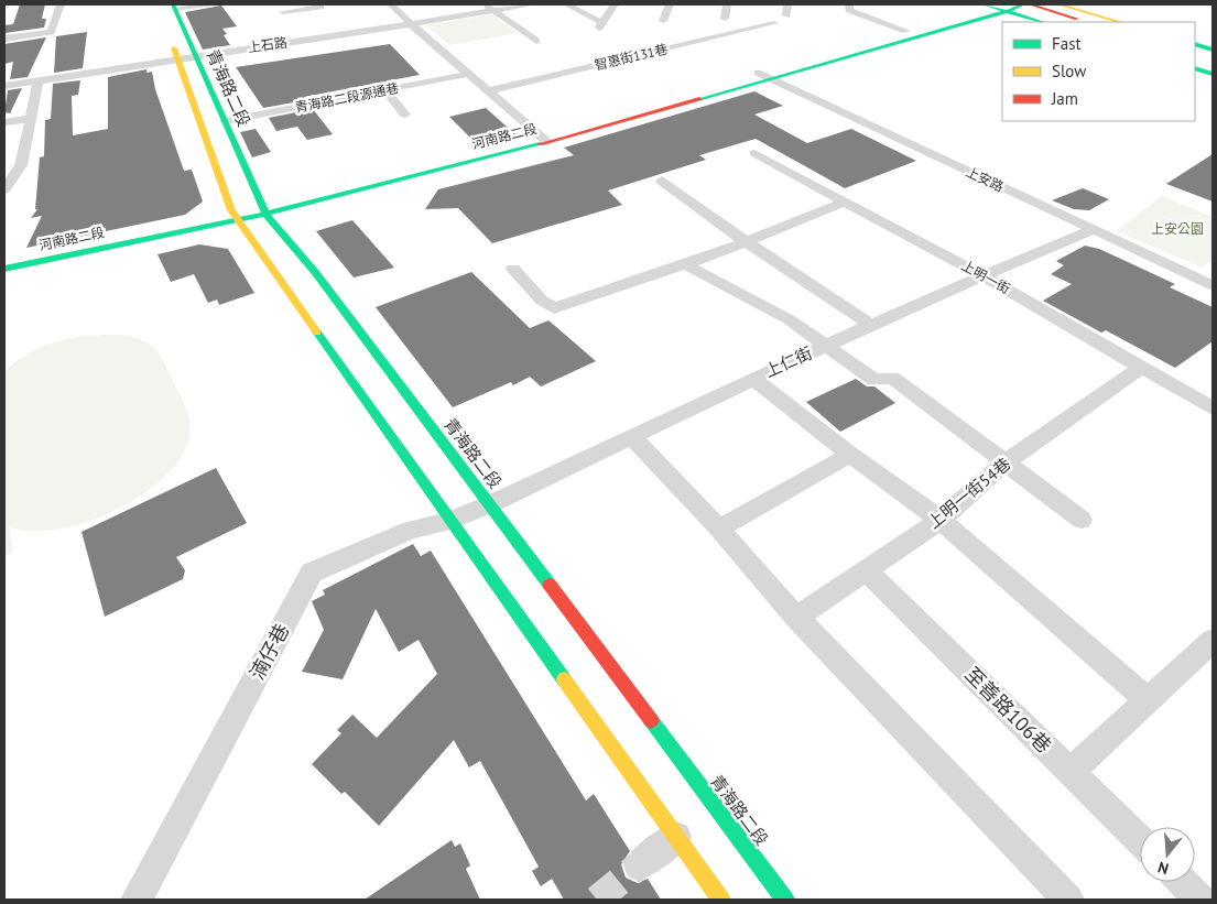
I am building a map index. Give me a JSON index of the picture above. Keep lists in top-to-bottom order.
{
  "streets": {
    "main road": ["青海路二段", "河南路二段"],
    "street": [
      "上石路",
      "智惠街131巷",
      "青海路二段源通巷",
      "上安路",
      "上明一街",
      "上仁街",
      "上明一街54巷",
      "湳仔巷",
      "至善路106巷"
    ]
  },
  "crossings": [
    ["上石路", "青海路二段"],
    ["青海路二段", "青海路二段源通巷"],
    ["青海路二段", "河南路二段"],
    ["青海路二段", "上仁街"],
    ["青海路二段", "湳仔巷"],
    ["河南路二段", "上安路"],
    ["上安路", "上仁街"],
    ["上明一街", "上仁街"],
    ["上明一街", "上明一街54巷"],
    ["上仁街", "湳仔巷"],
    ["上明一街54巷", "至善路106巷"]
  ],
  "parks": ["上安公園"],
  "legend": ["Fast", "Slow", "Jam"],
  "north": "bottom"
}
